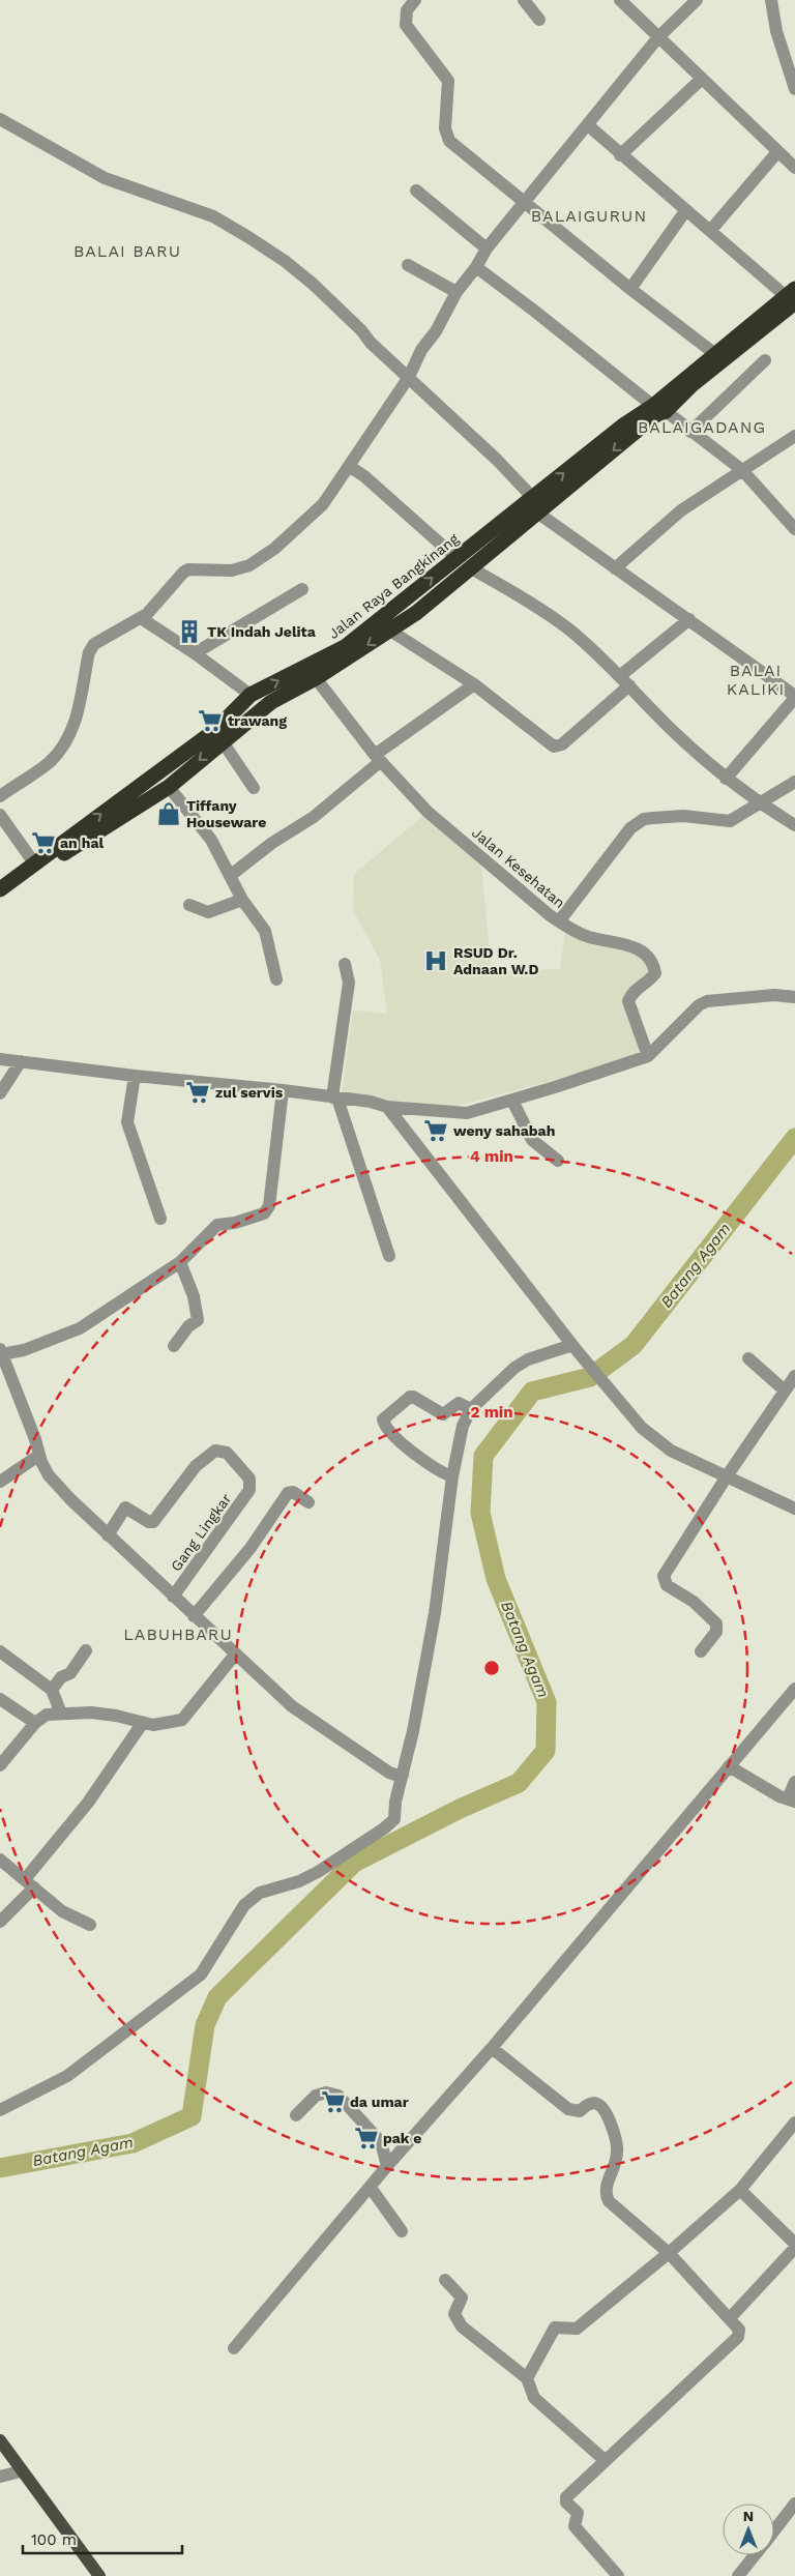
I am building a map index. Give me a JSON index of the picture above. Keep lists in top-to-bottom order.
{
  "streets": {
    "highway": ["Jalan Raya Bangkinang"],
    "street": ["Jalan Kesehatan", "Gang Lingkar"]
  },
  "crossings": [
    ["Jalan Raya Bangkinang", "Jalan Kesehatan"]
  ],
  "districts": [
    "BALAIGURUN",
    "BALAI BARU",
    "BALAIGADANG",
    "BALAI KALIKI",
    "LABUHBARU"
  ],
  "water": ["Batang Agam"],
  "places": {
    "building": ["TK Indah Jelita"],
    "supermarket": [
      "trawang",
      "an hal",
      "zul servis",
      "weny sahabah",
      "da umar",
      "pak e"
    ],
    "shop": ["Tiffany Houseware"],
    "hospital": ["RSUD Dr. Adnaan W.D"]
  },
  "scale_bar": "100 m",
  "north": "top",
  "rings": ["4 min", "2 min"]
}
